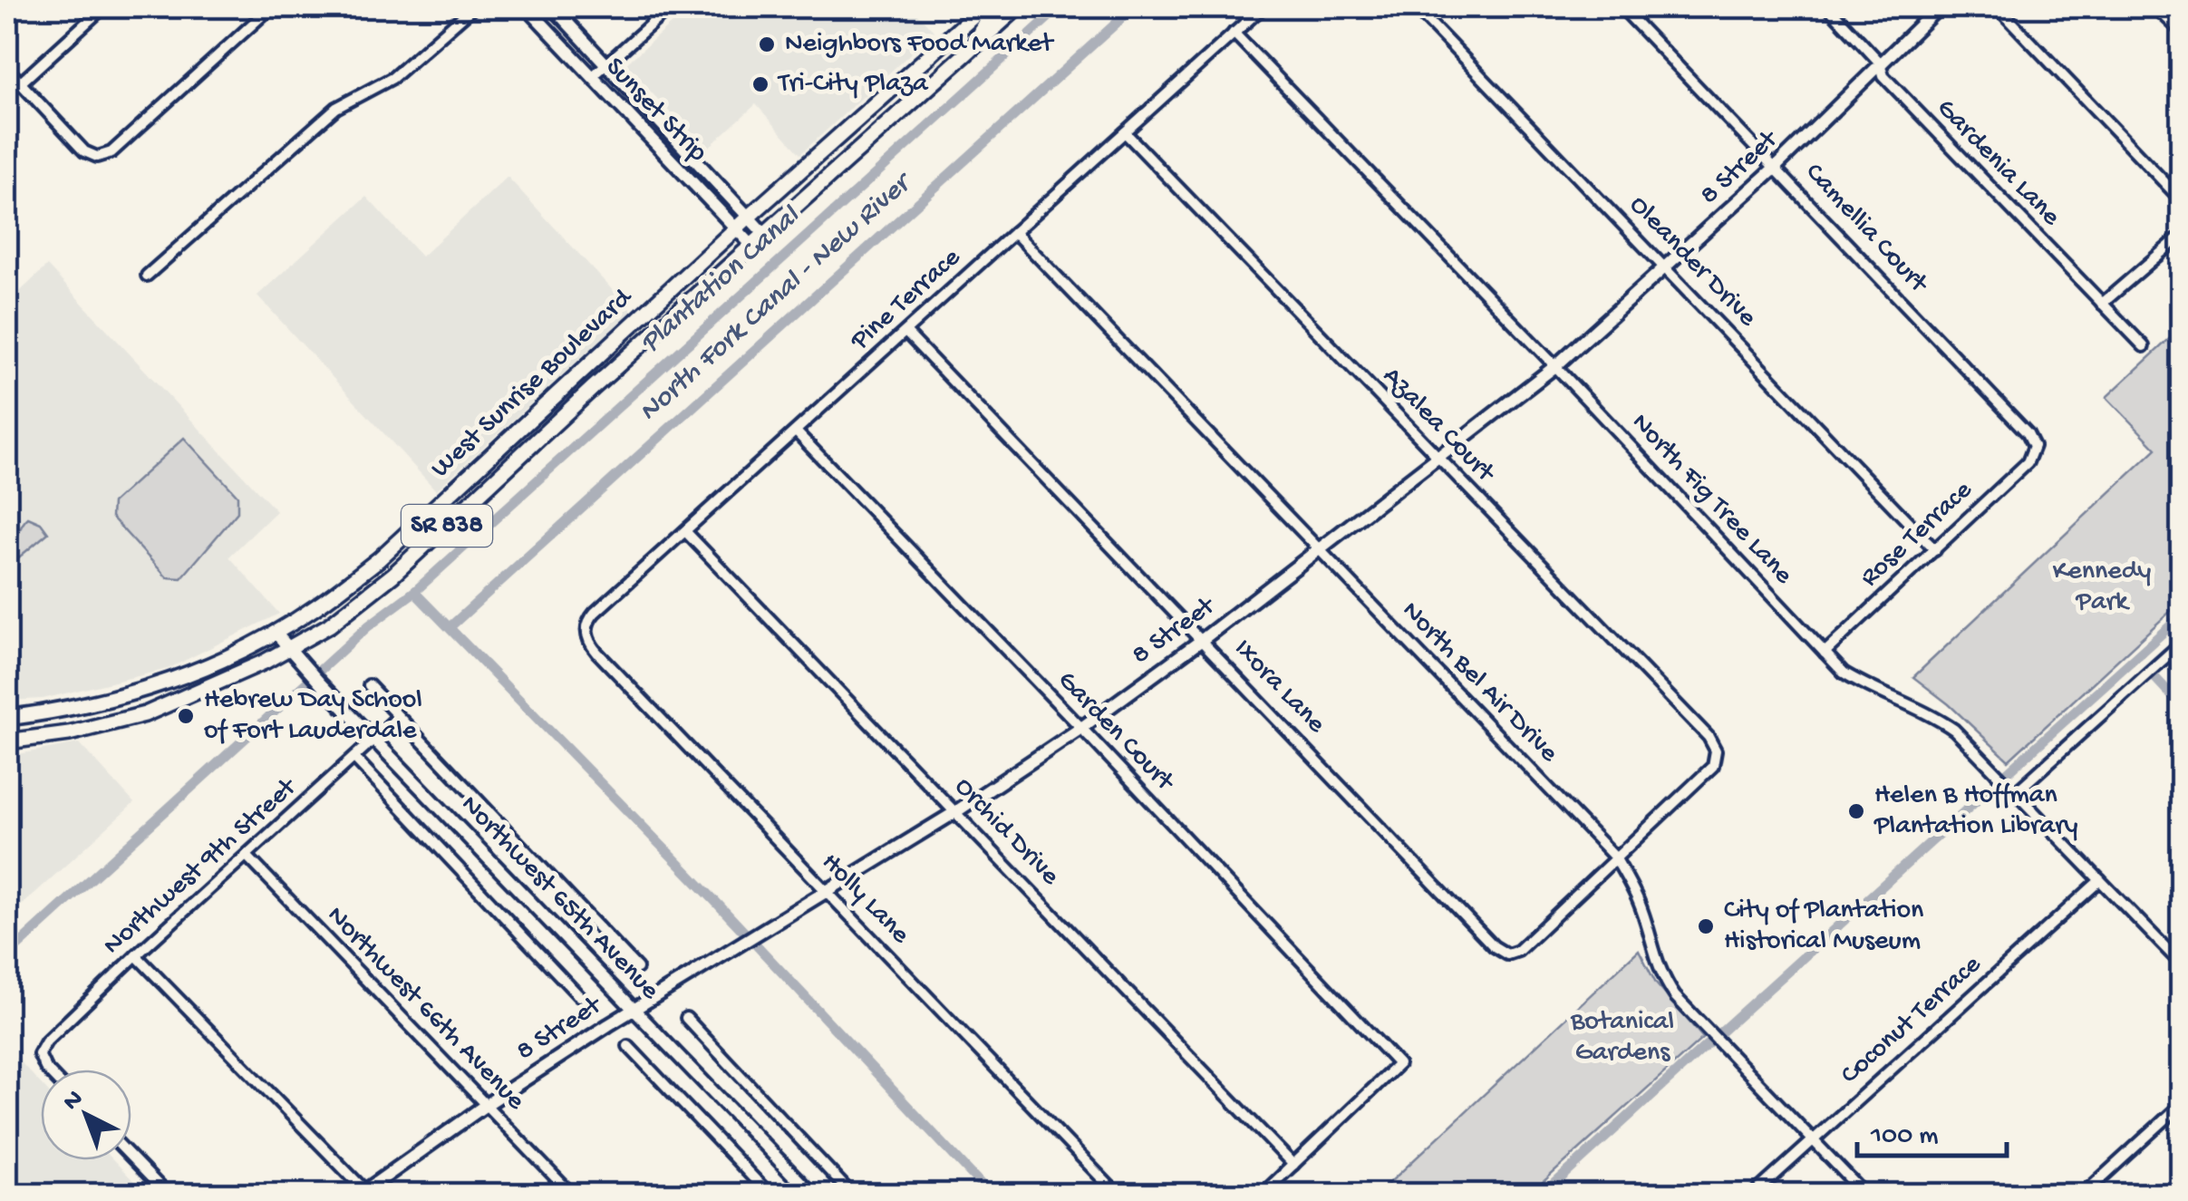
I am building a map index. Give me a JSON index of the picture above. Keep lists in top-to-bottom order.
{
  "streets": {
    "highway": ["West Sunrise Boulevard", "SR 838"],
    "street": [
      "Sunset Strip",
      "Gardenia Lane",
      "8 Street",
      "Camellia Court",
      "Oleander Drive",
      "Pine Terrace",
      "Azalea Court",
      "North Fig Tree Lane",
      "Rose Terrace",
      "North Bel Air Drive",
      "Ixora Lane",
      "Garden Court",
      "Orchid Drive",
      "Northwest 9th Street",
      "Northwest 65th Avenue",
      "Holly Lane",
      "Northwest 66th Avenue",
      "Coconut Terrace"
    ]
  },
  "crossings": [
    ["Sunset Strip", "West Sunrise Boulevard"],
    ["Gardenia Lane", "8 Street"],
    ["8 Street", "Camellia Court"],
    ["8 Street", "Oleander Drive"],
    ["8 Street", "Azalea Court"],
    ["8 Street", "North Fig Tree Lane"],
    ["8 Street", "North Bel Air Drive"],
    ["8 Street", "Ixora Lane"],
    ["8 Street", "Garden Court"],
    ["8 Street", "Orchid Drive"],
    ["8 Street", "Northwest 65th Avenue"],
    ["8 Street", "Holly Lane"],
    ["8 Street", "Northwest 66th Avenue"],
    ["Camellia Court", "Rose Terrace"],
    ["Oleander Drive", "Rose Terrace"],
    ["Pine Terrace", "Azalea Court"],
    ["Pine Terrace", "North Fig Tree Lane"],
    ["Pine Terrace", "North Bel Air Drive"],
    ["Pine Terrace", "Ixora Lane"],
    ["Pine Terrace", "Garden Court"],
    ["Pine Terrace", "Orchid Drive"],
    ["Pine Terrace", "Holly Lane"],
    ["West Sunrise Boulevard", "Northwest 65th Avenue"],
    ["Azalea Court", "North Bel Air Drive"],
    ["Azalea Court", "Ixora Lane"],
    ["North Fig Tree Lane", "Rose Terrace"],
    ["North Fig Tree Lane", "Coconut Terrace"],
    ["North Bel Air Drive", "Ixora Lane"],
    ["North Bel Air Drive", "Coconut Terrace"],
    ["Garden Court", "Orchid Drive"],
    ["Northwest 9th Street", "Northwest 65th Avenue"],
    ["Northwest 9th Street", "Northwest 66th Avenue"]
  ],
  "water": ["Plantation Canal", "North Fork Canal - New River"],
  "parks": ["Kennedy Park", "Botanical Gardens"],
  "places": [
    "Neighbors Food Market",
    "Tri-City Plaza",
    "Hebrew Day School of Fort Lauderdale",
    "Helen B Hoffman Plantation Library",
    "City of Plantation Historical Museum"
  ],
  "scale_bar": "100 m",
  "north": "top left"
}
